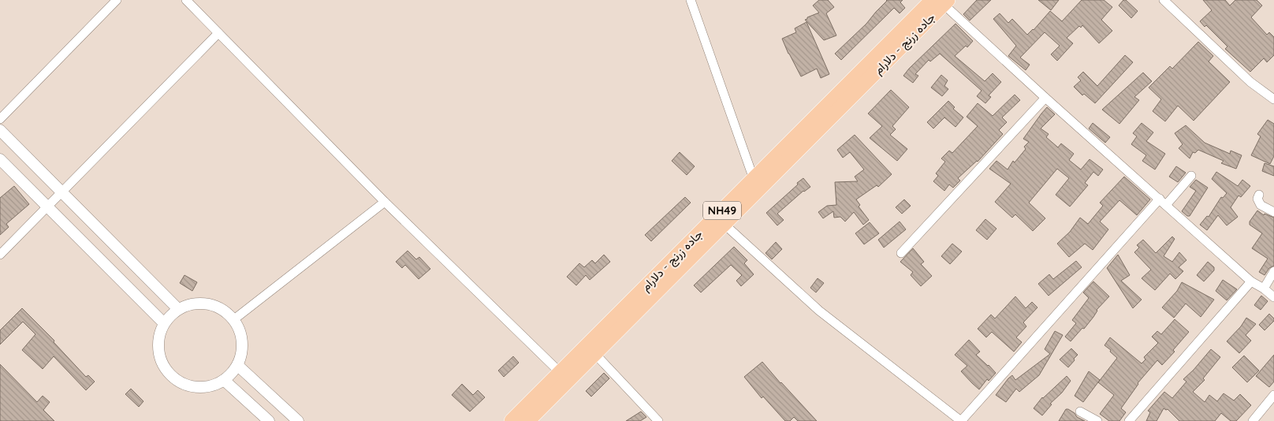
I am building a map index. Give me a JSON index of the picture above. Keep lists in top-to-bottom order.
{
  "streets": {
    "highway": ["جاده زرنج - دلارام", "NH49"]
  }
}
